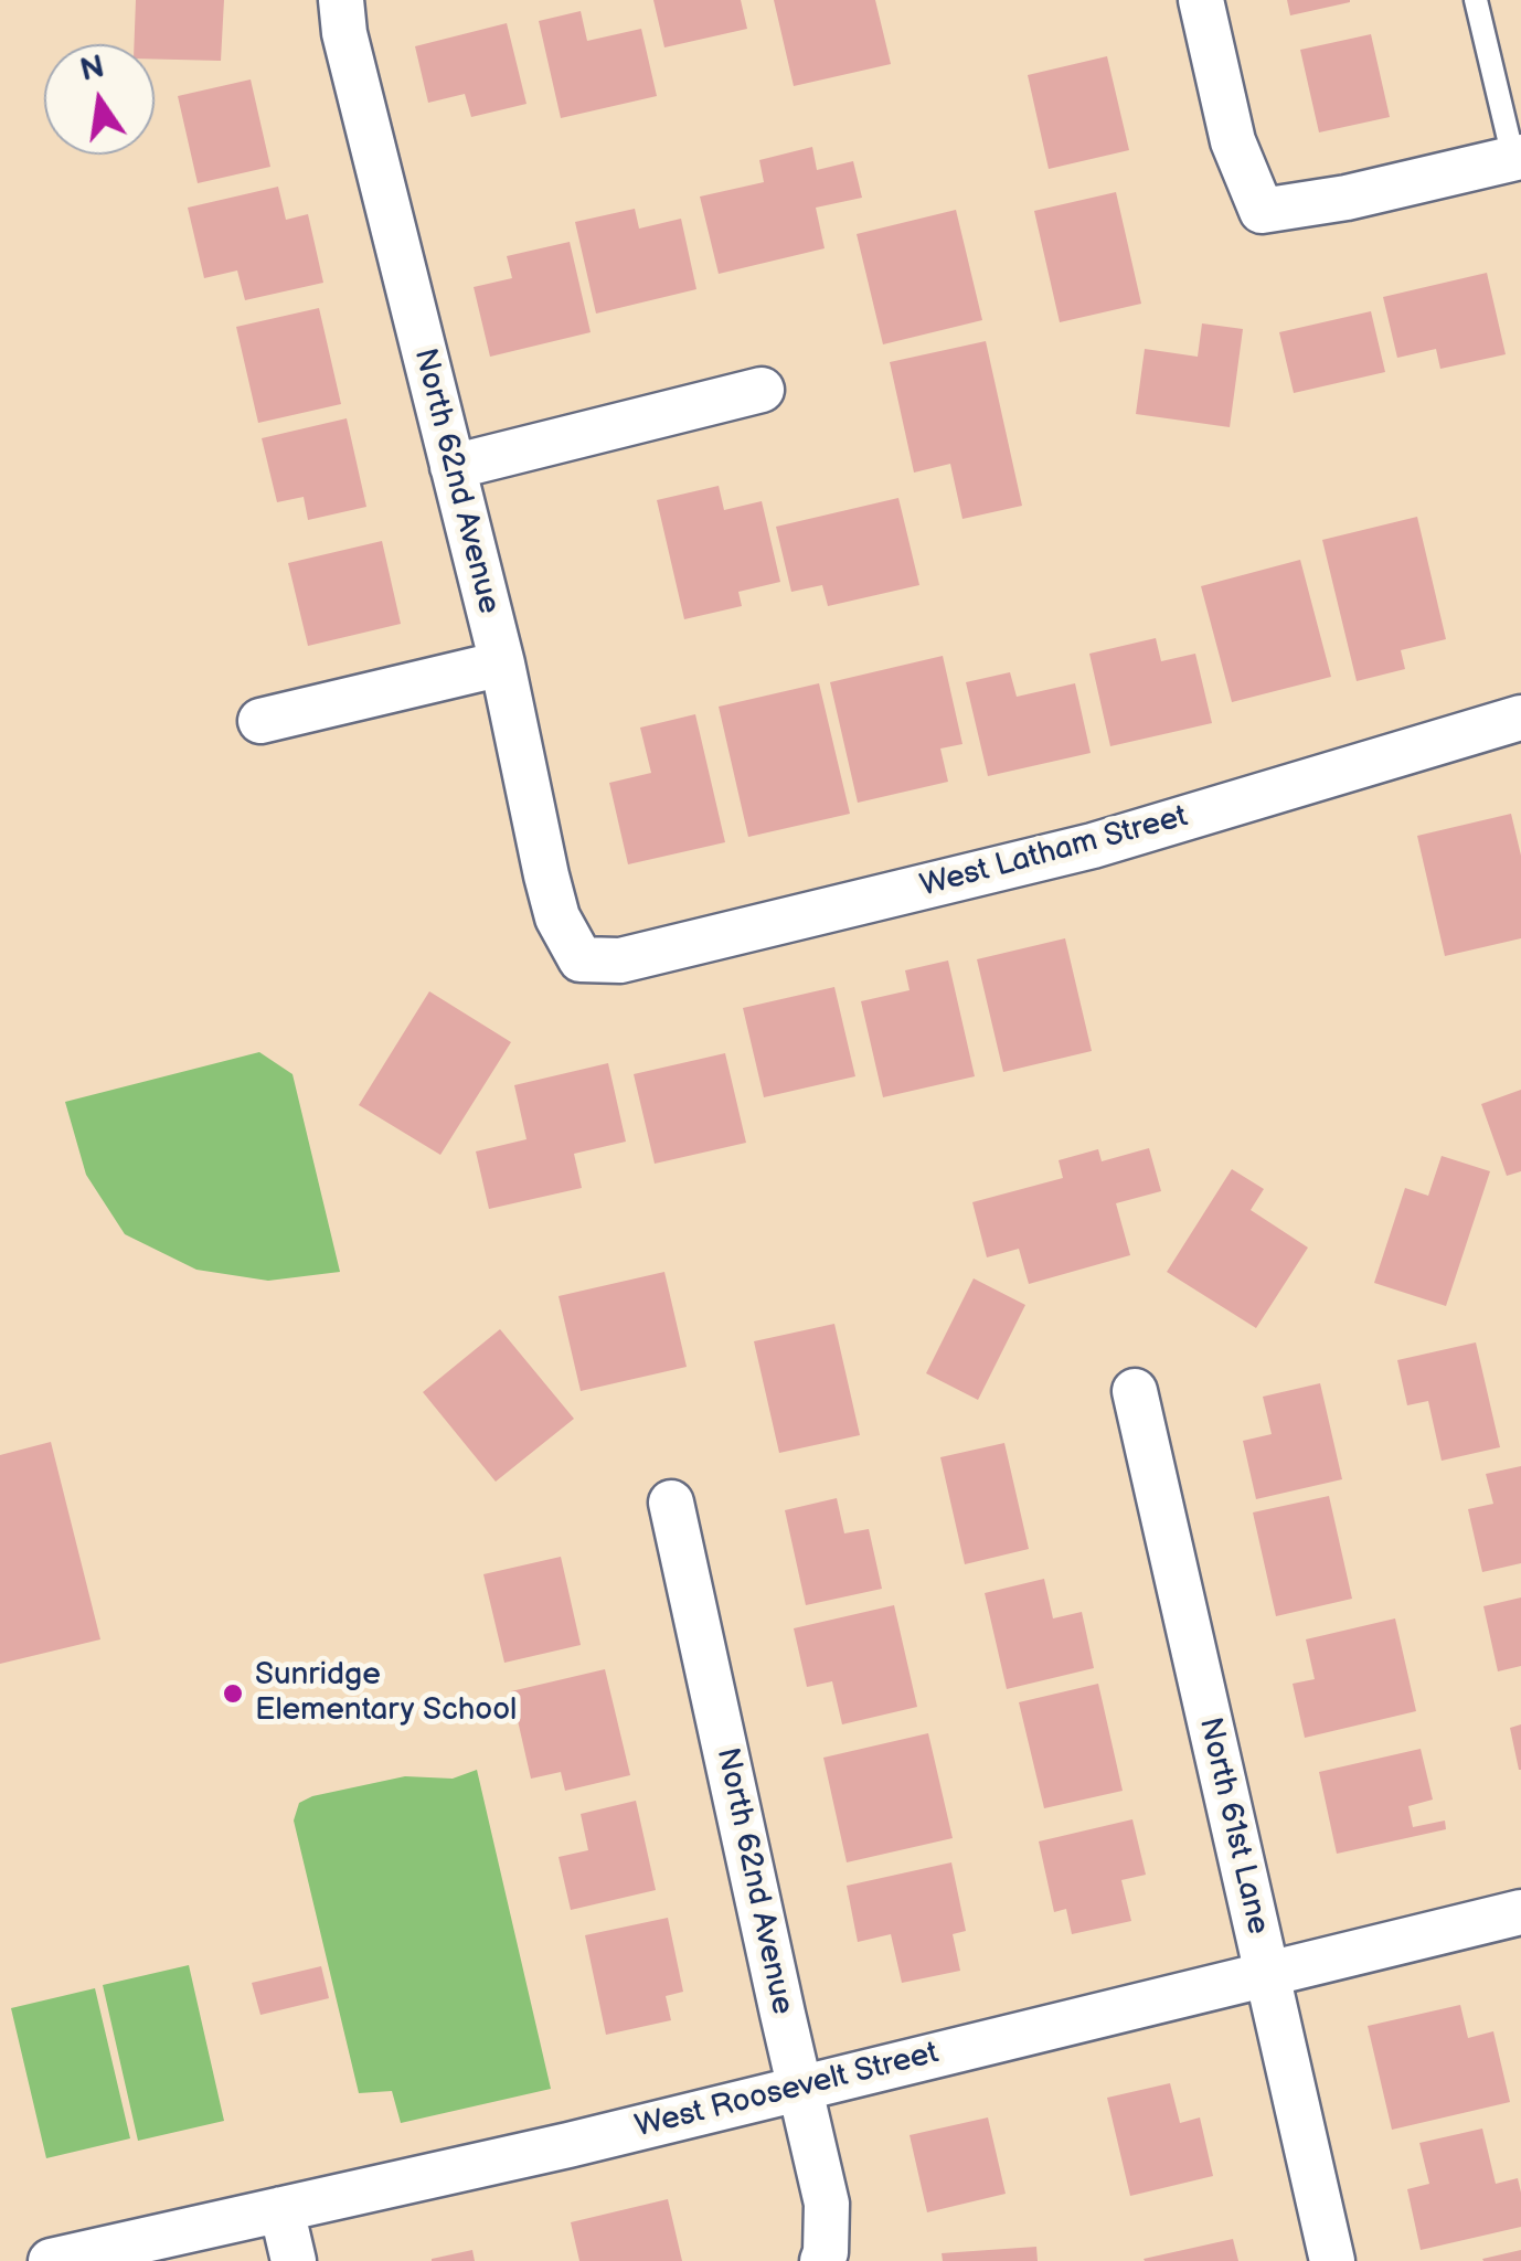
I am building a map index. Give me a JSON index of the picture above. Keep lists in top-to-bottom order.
{
  "streets": {
    "street": [
      "North 62nd Avenue",
      "West Latham Street",
      "North 61st Lane",
      "West Roosevelt Street"
    ]
  },
  "crossings": [
    ["North 62nd Avenue", "West Latham Street"],
    ["North 62nd Avenue", "West Roosevelt Street"],
    ["North 61st Lane", "West Roosevelt Street"]
  ],
  "places": ["Sunridge Elementary School"],
  "north": "top"
}
